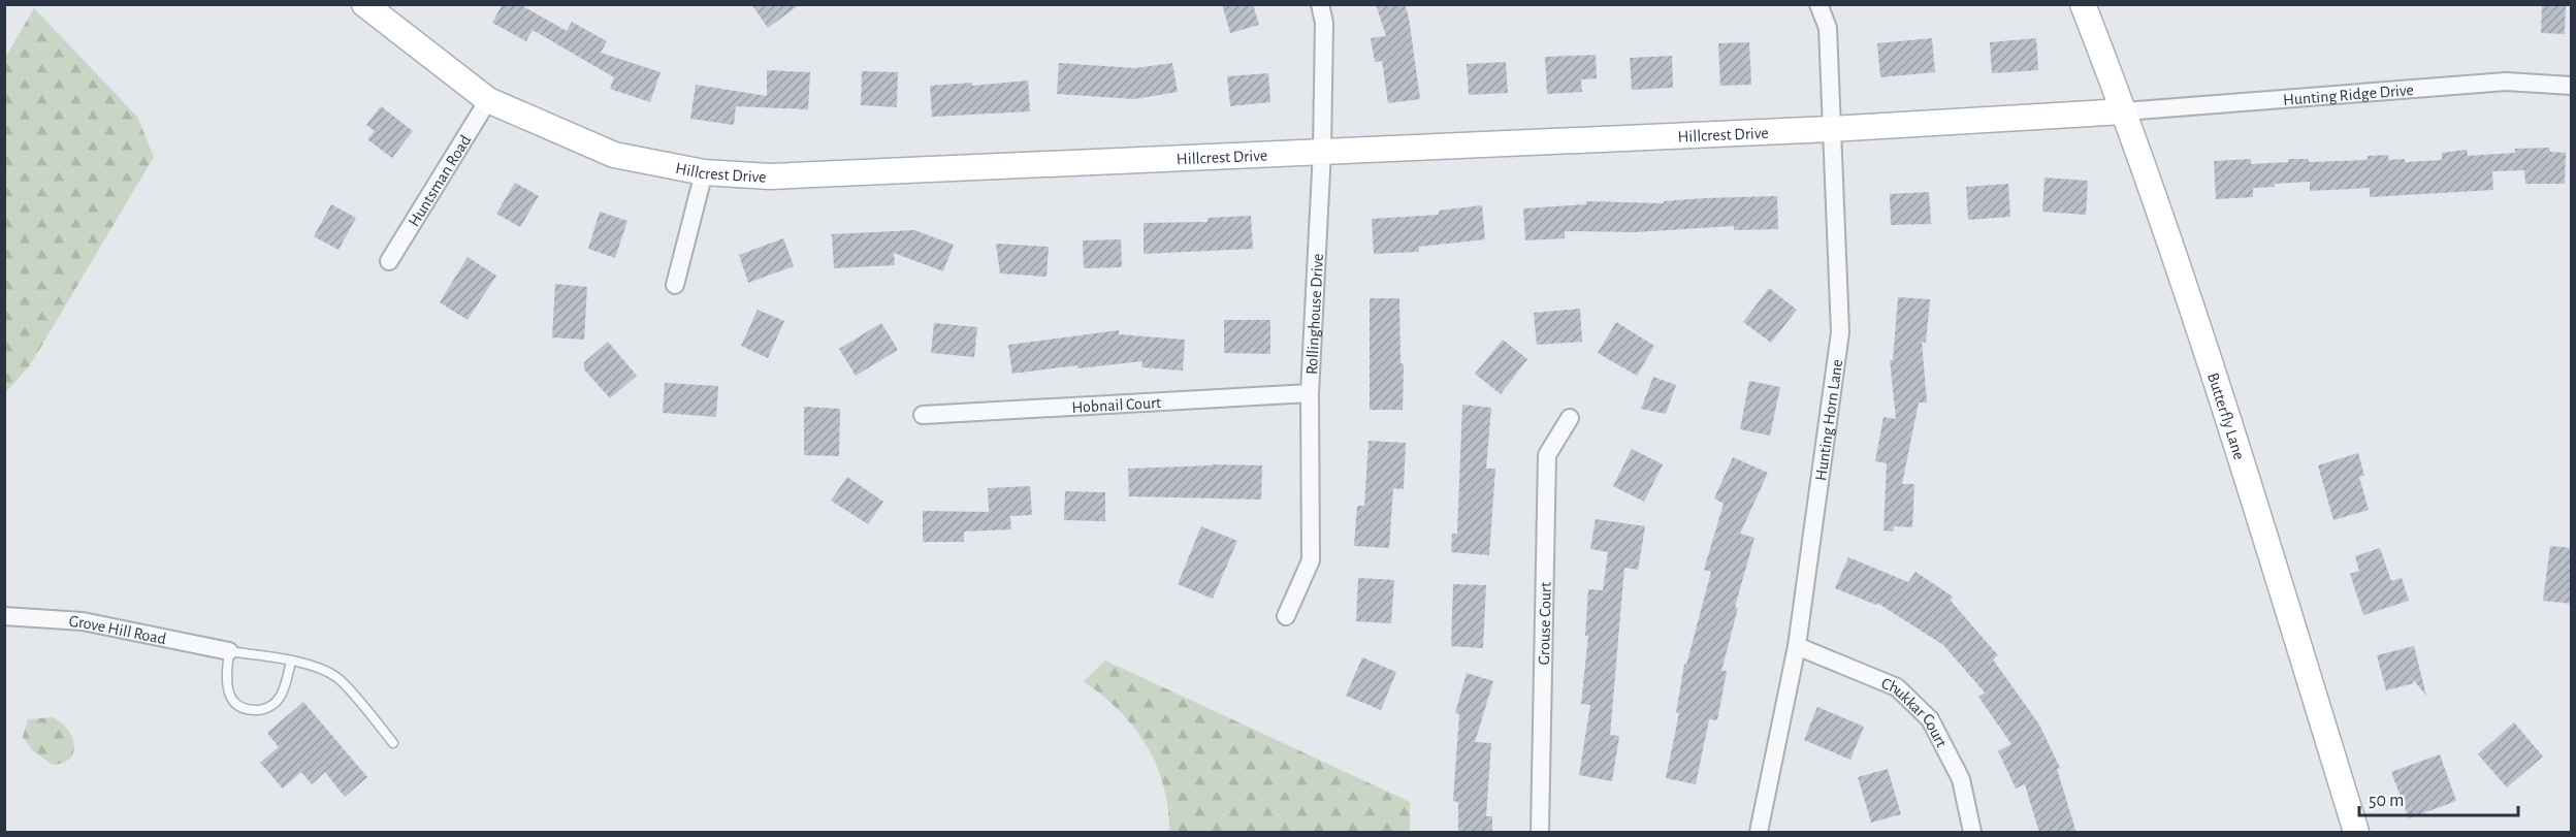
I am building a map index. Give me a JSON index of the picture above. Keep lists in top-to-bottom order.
{
  "streets": {
    "street": [
      "Hunting Ridge Drive",
      "Hillcrest Drive",
      "Huntsman Road",
      "Rollinghouse Drive",
      "Hobnail Court",
      "Butterfly Lane",
      "Hunting Horn Lane",
      "Grouse Court",
      "Grove Hill Road",
      "Chukkar Court"
    ]
  },
  "crossings": [
    ["Hunting Ridge Drive", "Hillcrest Drive"],
    ["Hunting Ridge Drive", "Butterfly Lane"],
    ["Hillcrest Drive", "Huntsman Road"],
    ["Hillcrest Drive", "Rollinghouse Drive"],
    ["Hillcrest Drive", "Butterfly Lane"],
    ["Hillcrest Drive", "Hunting Horn Lane"],
    ["Rollinghouse Drive", "Hobnail Court"],
    ["Hunting Horn Lane", "Chukkar Court"]
  ],
  "scale_bar": "50 m"
}
